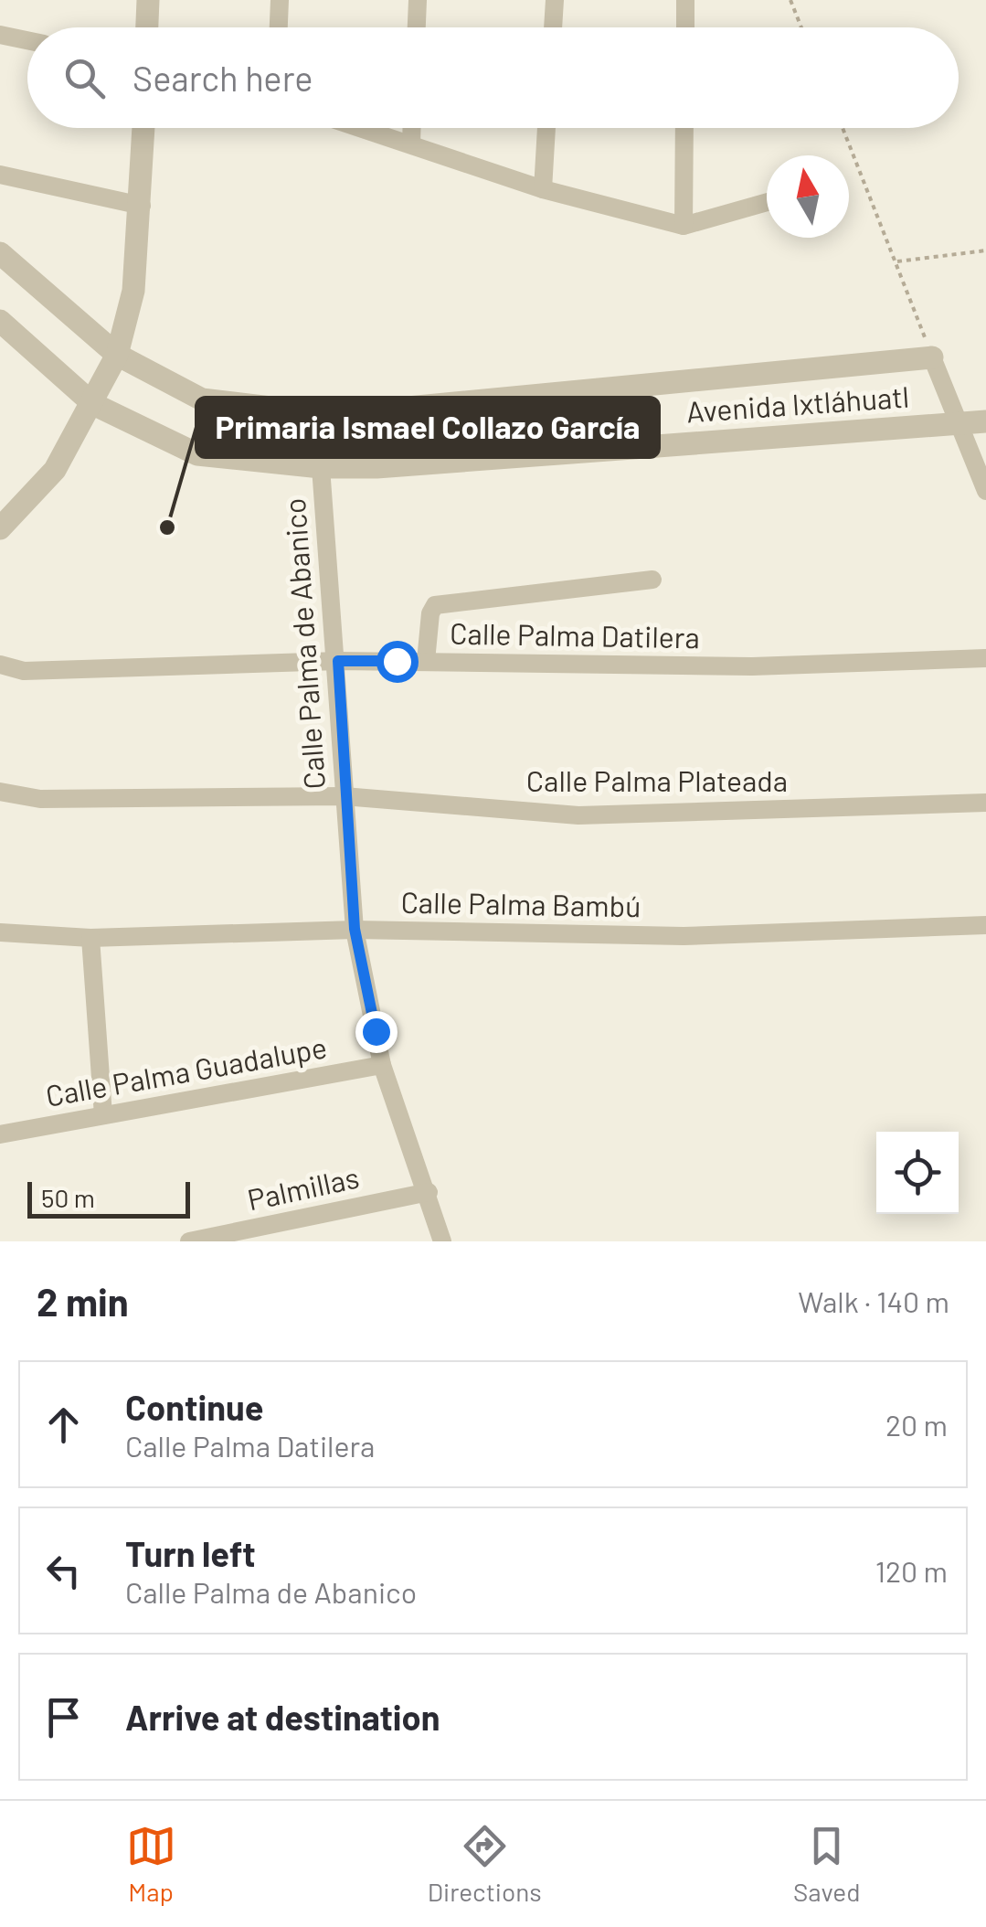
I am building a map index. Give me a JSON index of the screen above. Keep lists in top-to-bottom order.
{
  "streets": {
    "street": [
      "Avenida Ixtláhuatl",
      "Calle Palma Datilera",
      "Calle Palma de Abanico",
      "Calle Palma Plateada",
      "Calle Palma Bambú",
      "Calle Palma Guadalupe",
      "Palmillas"
    ]
  },
  "crossings": [
    ["Avenida Ixtláhuatl", "Calle Palma de Abanico"],
    ["Calle Palma Datilera", "Calle Palma de Abanico"],
    ["Calle Palma de Abanico", "Calle Palma Plateada"],
    ["Calle Palma de Abanico", "Calle Palma Bambú"],
    ["Calle Palma de Abanico", "Calle Palma Guadalupe"],
    ["Calle Palma de Abanico", "Palmillas"]
  ],
  "places": ["Primaria Ismael Collazo García"],
  "scale_bar": "50 m",
  "north": "top",
  "page": {
    "search": "Search here",
    "scale": "50 m",
    "heading": ["2 min", "Walk · 140 m"],
    "list": [
      ["Continue", "Calle Palma Datilera", "20 m"],
      ["Turn left", "Calle Palma de Abanico", "120 m"],
      "Arrive at destination"
    ],
    "nav": ["Map", "Directions", "Saved"]
  }
}
